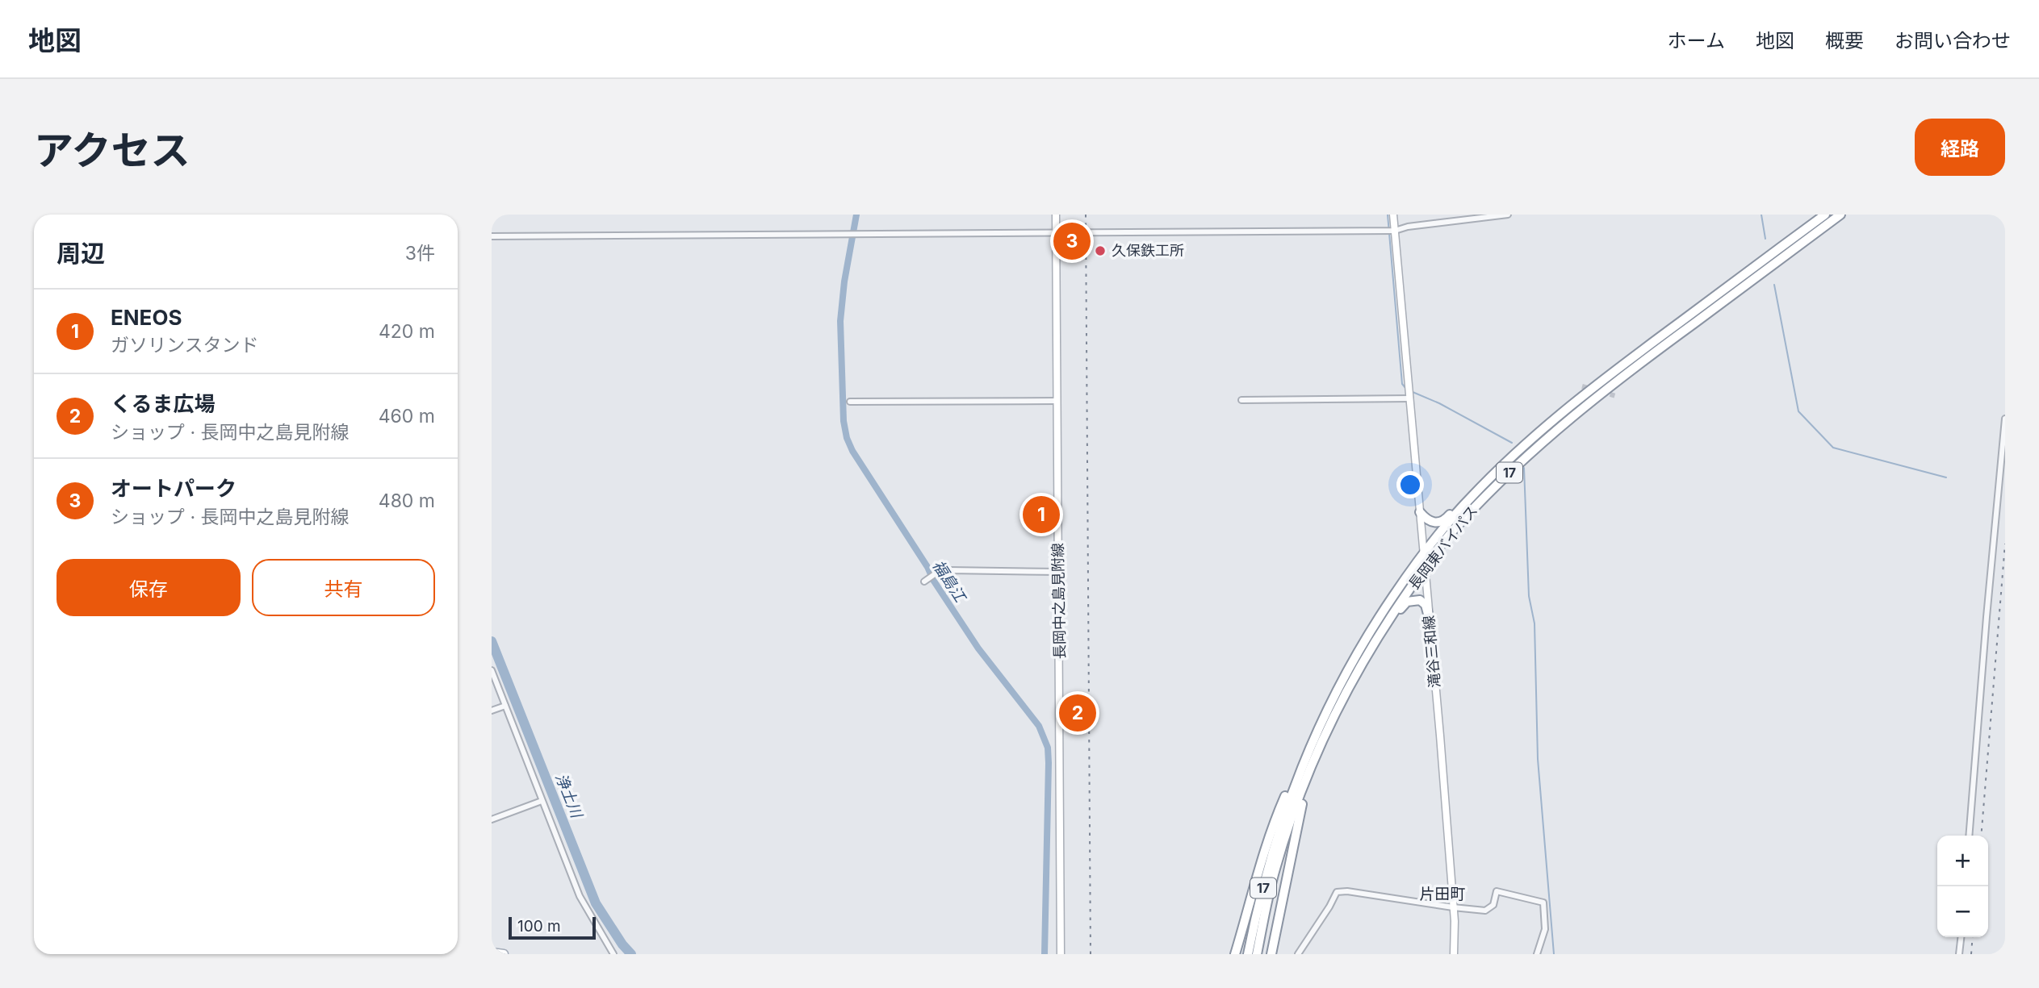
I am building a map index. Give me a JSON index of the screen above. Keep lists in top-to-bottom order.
{
  "streets": {
    "highway": ["17", "長岡東バイパス"],
    "main road": ["長岡中之島見附線", "滝谷三和線"]
  },
  "crossings": [
    ["17", "長岡東バイパス"],
    ["長岡東バイパス", "滝谷三和線"]
  ],
  "districts": ["片田町"],
  "water": ["福島江", "浄土川"],
  "places": ["久保鉄工所"],
  "scale_bar": "100 m",
  "page": {
    "header": "地図",
    "nav": [
      "ホーム",
      "地図",
      "概要",
      "お問い合わせ"
    ],
    "title": "アクセス",
    "buttons": [
      "経路",
      ["保存", "共有"]
    ],
    "heading": ["周辺", "3件"],
    "pins": ["3", "1", "2"],
    "list": [
      {
        "mark": "1",
        "name": "ENEOS",
        "note": "ガソリンスタンド",
        "value": "420 m"
      },
      {
        "mark": "2",
        "name": "くるま広場",
        "note": "ショップ · 長岡中之島見附線",
        "value": "460 m"
      },
      {
        "mark": "3",
        "name": "オートパーク",
        "note": "ショップ · 長岡中之島見附線",
        "value": "480 m"
      }
    ],
    "map_buttons": ["+", "−"],
    "scale": "100 m"
  }
}
